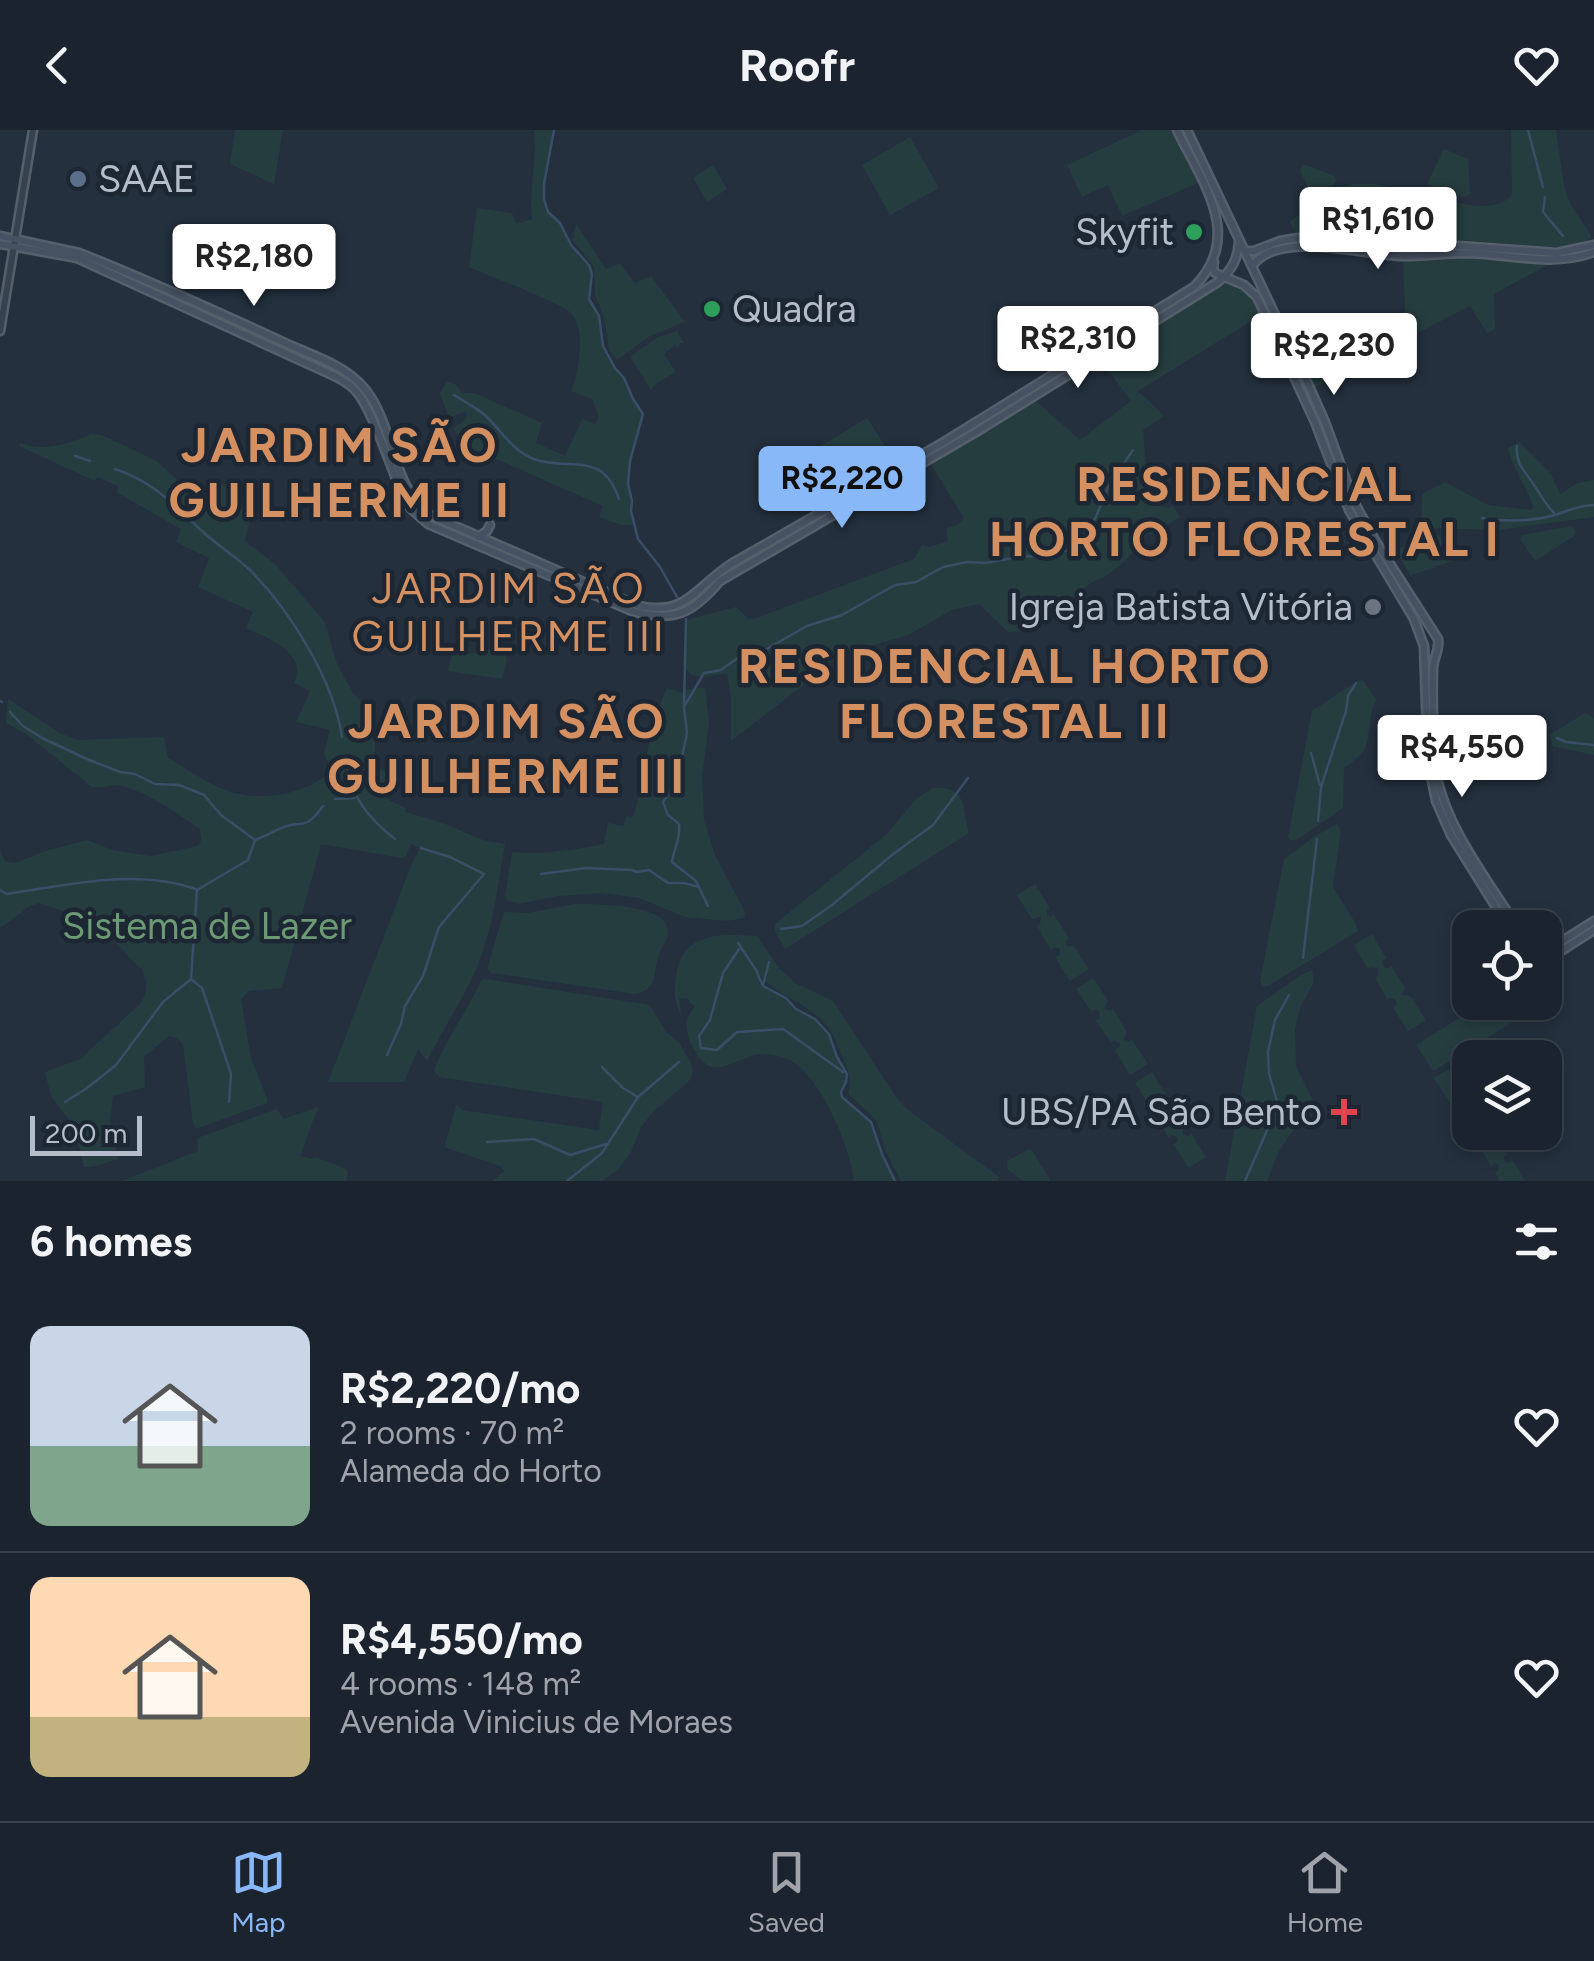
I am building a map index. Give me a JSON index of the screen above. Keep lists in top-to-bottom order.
{
  "districts": [
    "JARDIM SÃO GUILHERME II",
    "RESIDENCIAL HORTO FLORESTAL I",
    "JARDIM SÃO GUILHERME III",
    "RESIDENCIAL HORTO FLORESTAL II",
    "JARDIM SÃO GUILHERME III"
  ],
  "parks": ["Sistema de Lazer"],
  "places": {
    "other": [
      "SAAE",
      "Skyfit",
      "Quadra",
      "Igreja Batista Vitória"
    ],
    "health": ["UBS/PA São Bento"]
  },
  "scale_bar": "200 m",
  "page": {
    "header": "Roofr",
    "price": [
      "R$1,610",
      "R$2,180",
      "R$2,310",
      "R$2,230",
      "R$2,220",
      "R$4,550"
    ],
    "scale": "200 m",
    "heading": "6 homes",
    "list": [
      {
        "name": "R$2,220/mo",
        "note": "2 rooms · 70 m² · Alameda do Horto"
      },
      {
        "name": "R$4,550/mo",
        "note": "4 rooms · 148 m² · Avenida Vinicius de Moraes"
      }
    ],
    "tabs": ["Map", "Saved", "Home"]
  }
}
